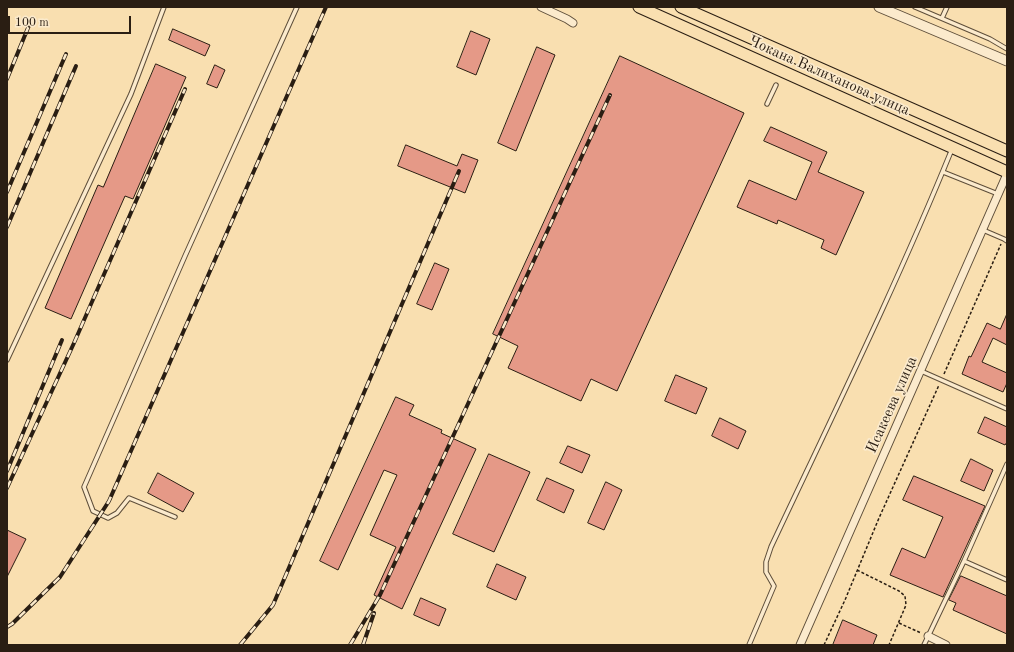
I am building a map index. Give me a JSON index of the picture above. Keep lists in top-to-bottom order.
{
  "streets": {
    "main road": ["Чокана Валиханова улица"],
    "street": ["Исакеева улица"]
  },
  "crossings": [
    ["Чокана Валиханова улица", "Исакеева улица"]
  ],
  "scale_bar": "100 m"
}
